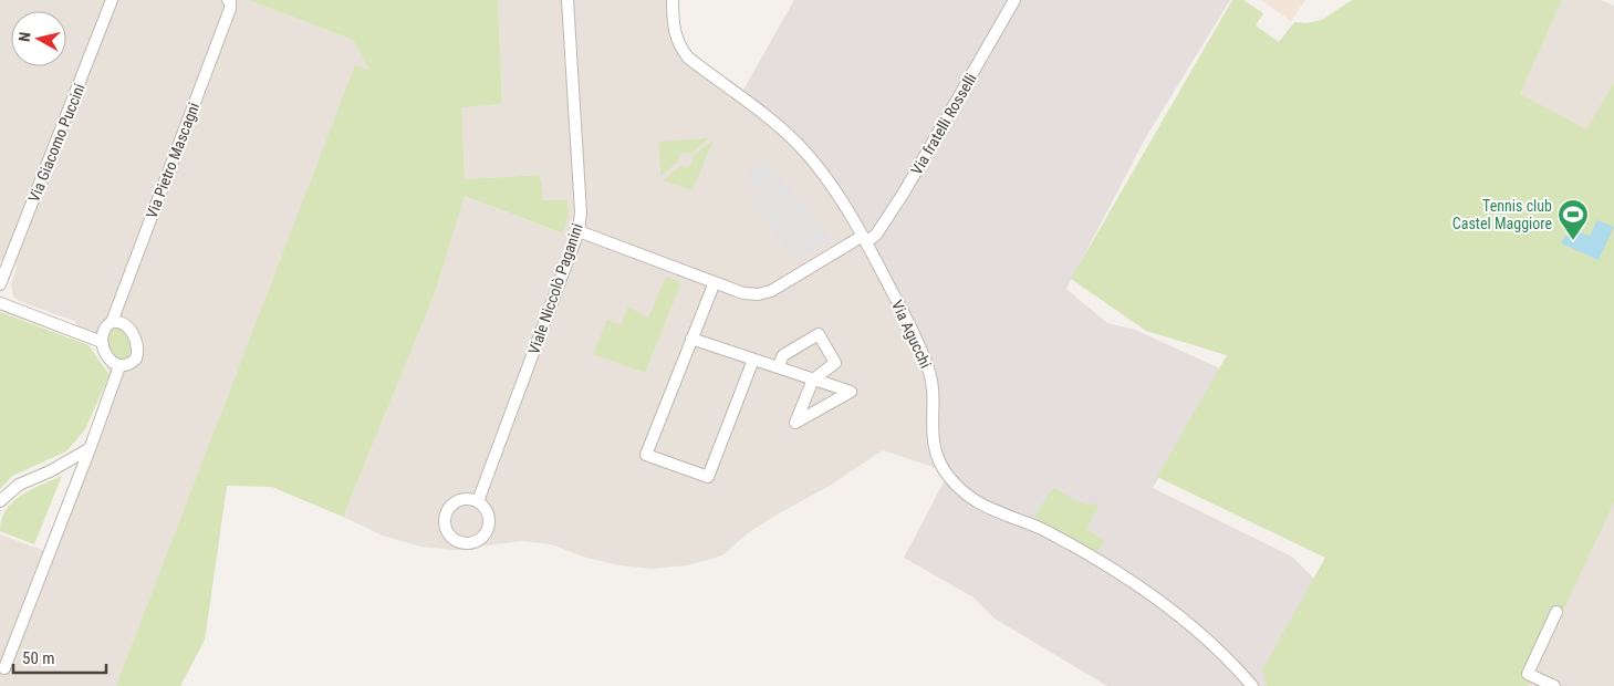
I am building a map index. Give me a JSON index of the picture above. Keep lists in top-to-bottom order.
{
  "streets": {
    "street": [
      "Via fratelli Rosselli",
      "Via Giacomo Puccini",
      "Via Pietro Mascagni",
      "Viale Niccolò Paganini",
      "Via Agucchi"
    ]
  },
  "crossings": [
    ["Via fratelli Rosselli", "Viale Niccolò Paganini"],
    ["Via fratelli Rosselli", "Via Agucchi"]
  ],
  "places": {
    "sports": ["Tennis club Castel Maggiore"]
  },
  "scale_bar": "50 m",
  "north": "left"
}
